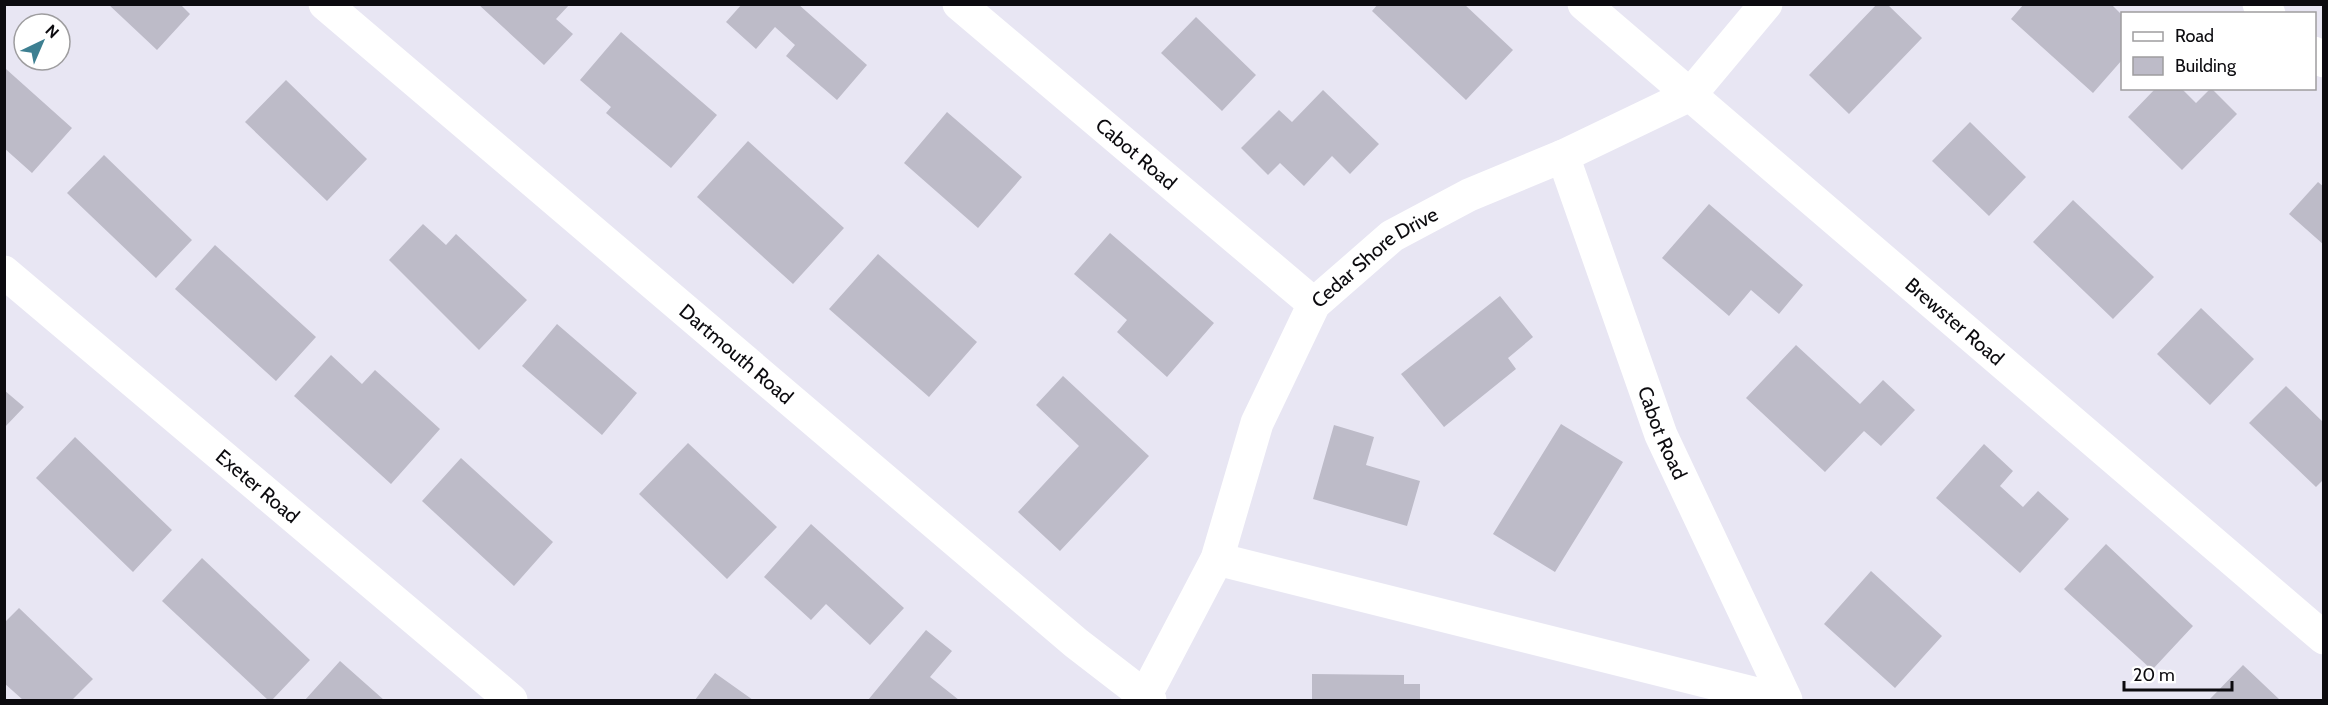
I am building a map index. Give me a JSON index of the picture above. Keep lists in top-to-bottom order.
{
  "streets": {
    "street": [
      "Cabot Road",
      "Cedar Shore Drive",
      "Brewster Road",
      "Dartmouth Road",
      "Exeter Road"
    ]
  },
  "crossings": [
    ["Cabot Road", "Cedar Shore Drive"],
    ["Cedar Shore Drive", "Brewster Road"],
    ["Cedar Shore Drive", "Dartmouth Road"]
  ],
  "legend": ["Road", "Building"],
  "scale_bar": "20 m",
  "north": "top right"
}
